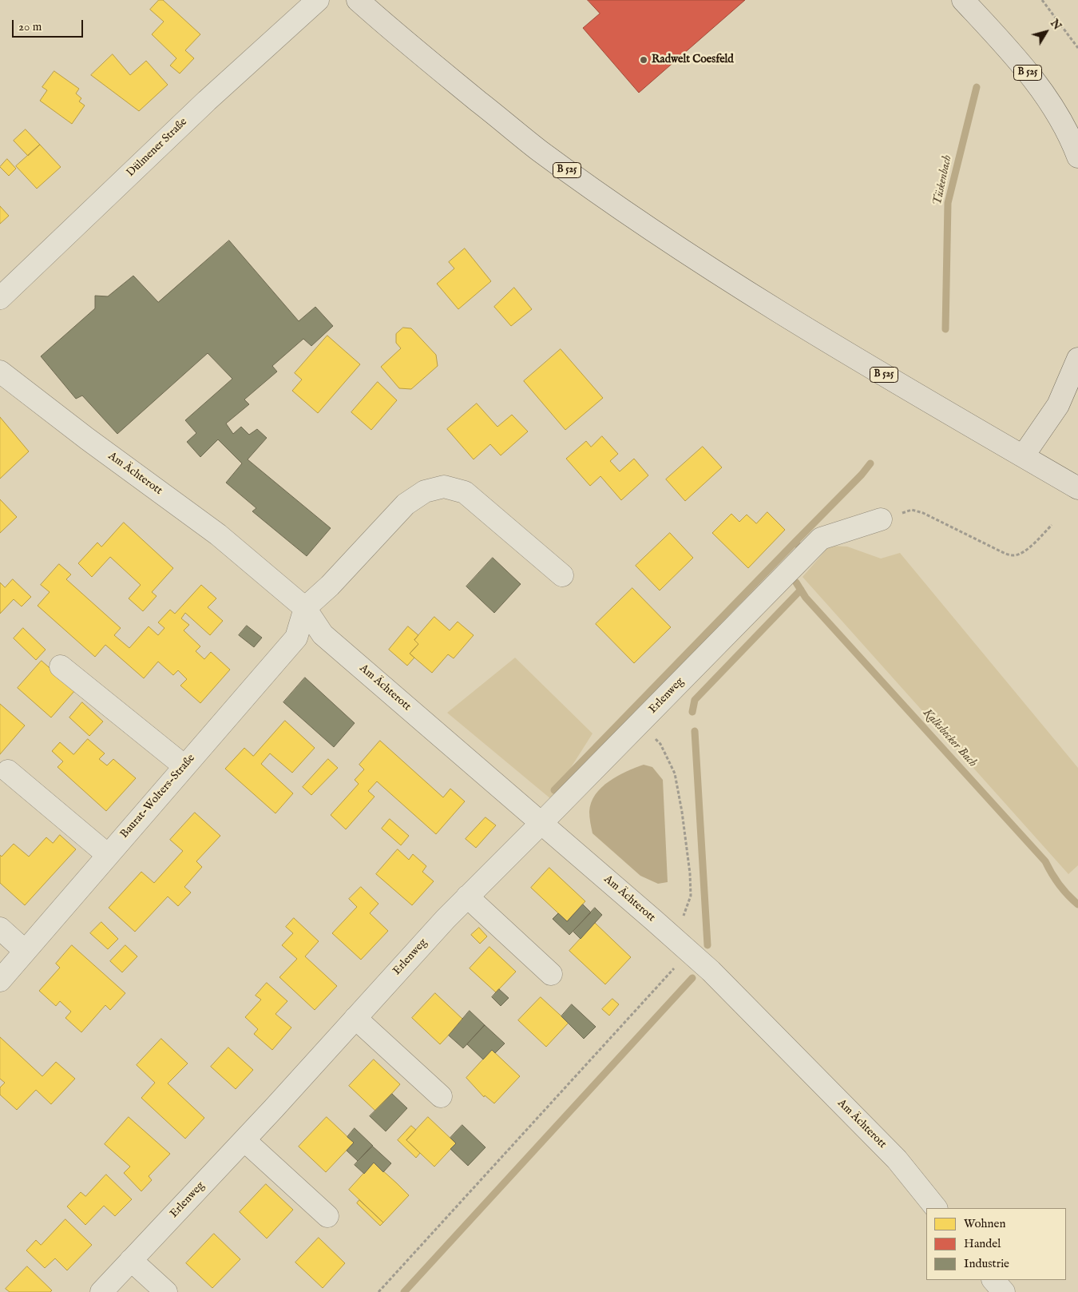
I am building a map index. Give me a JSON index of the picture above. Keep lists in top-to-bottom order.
{
  "streets": {
    "main road": ["B 525"],
    "street": [
      "Dülmener Straße",
      "Am Ächterott",
      "Erlenweg",
      "Baurat-Wolters-Straße"
    ]
  },
  "crossings": [
    ["Am Ächterott", "Erlenweg"],
    ["Am Ächterott", "Baurat-Wolters-Straße"]
  ],
  "water": ["Tüskenbach", "Kalksbecker Bach"],
  "places": ["Radwelt Coesfeld"],
  "legend": ["Wohnen", "Handel", "Industrie"],
  "scale_bar": "20 m",
  "north": "top right"
}
